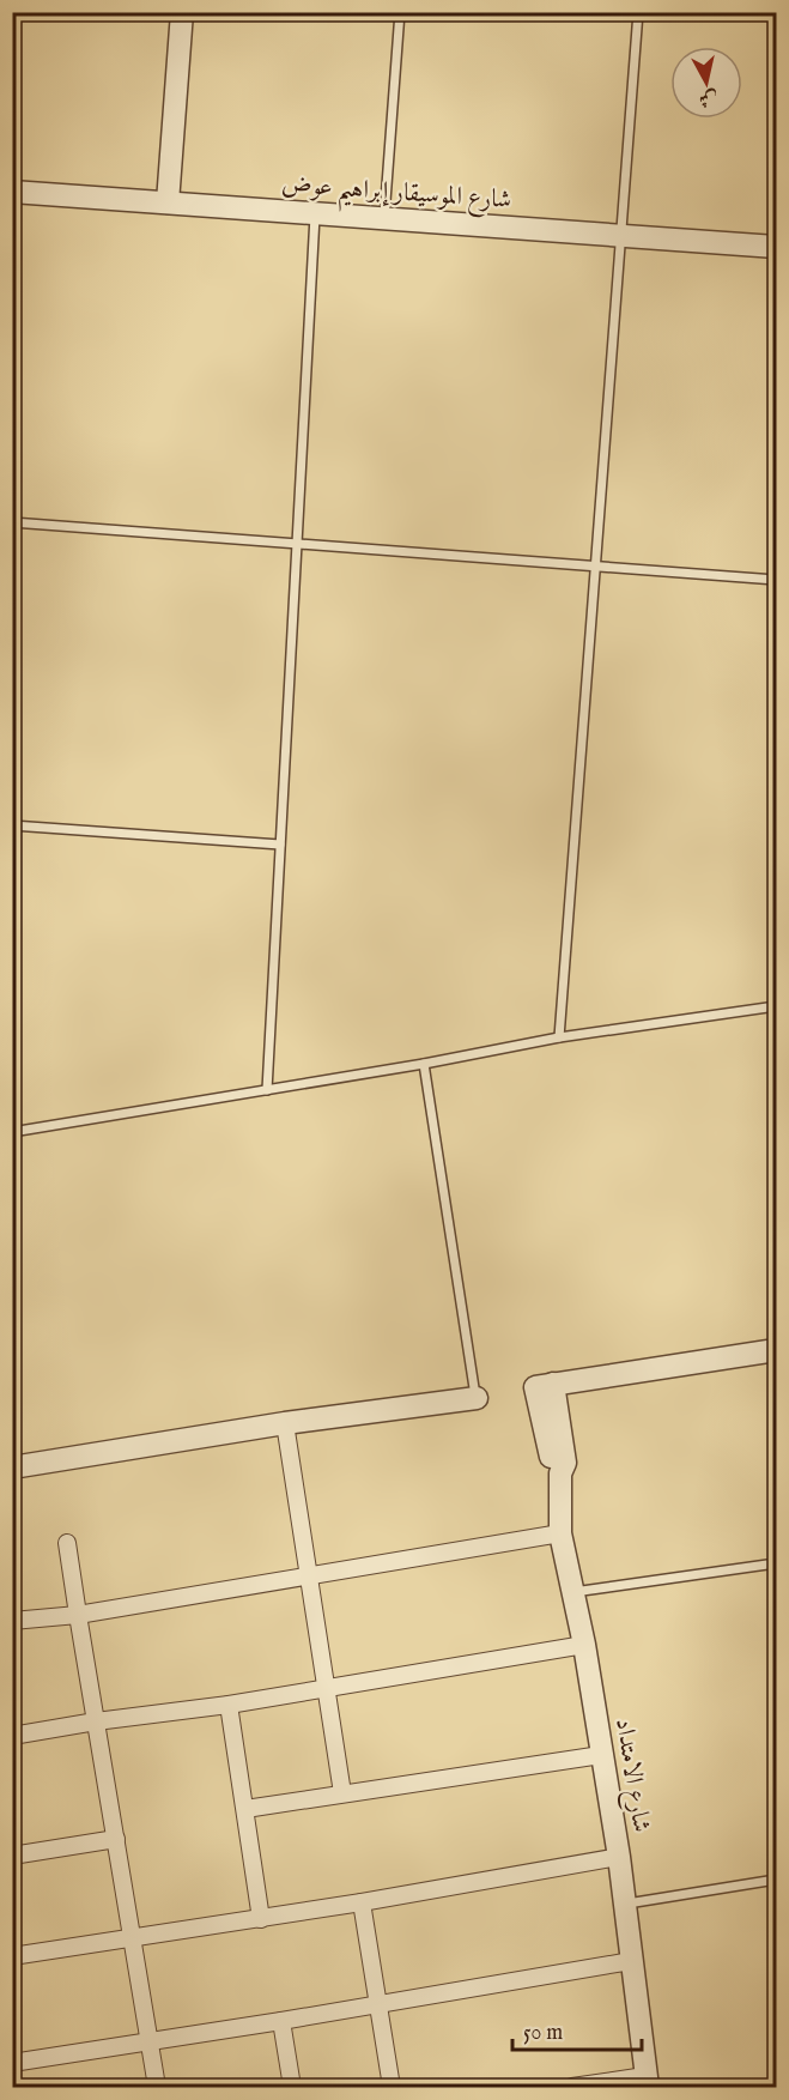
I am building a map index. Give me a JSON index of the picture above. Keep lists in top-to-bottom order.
{
  "streets": {
    "street": ["شارع الموسيقار إبراهيم عوض", "شارع الامتداد"]
  },
  "scale_bar": "50 m",
  "north": "bottom"
}
